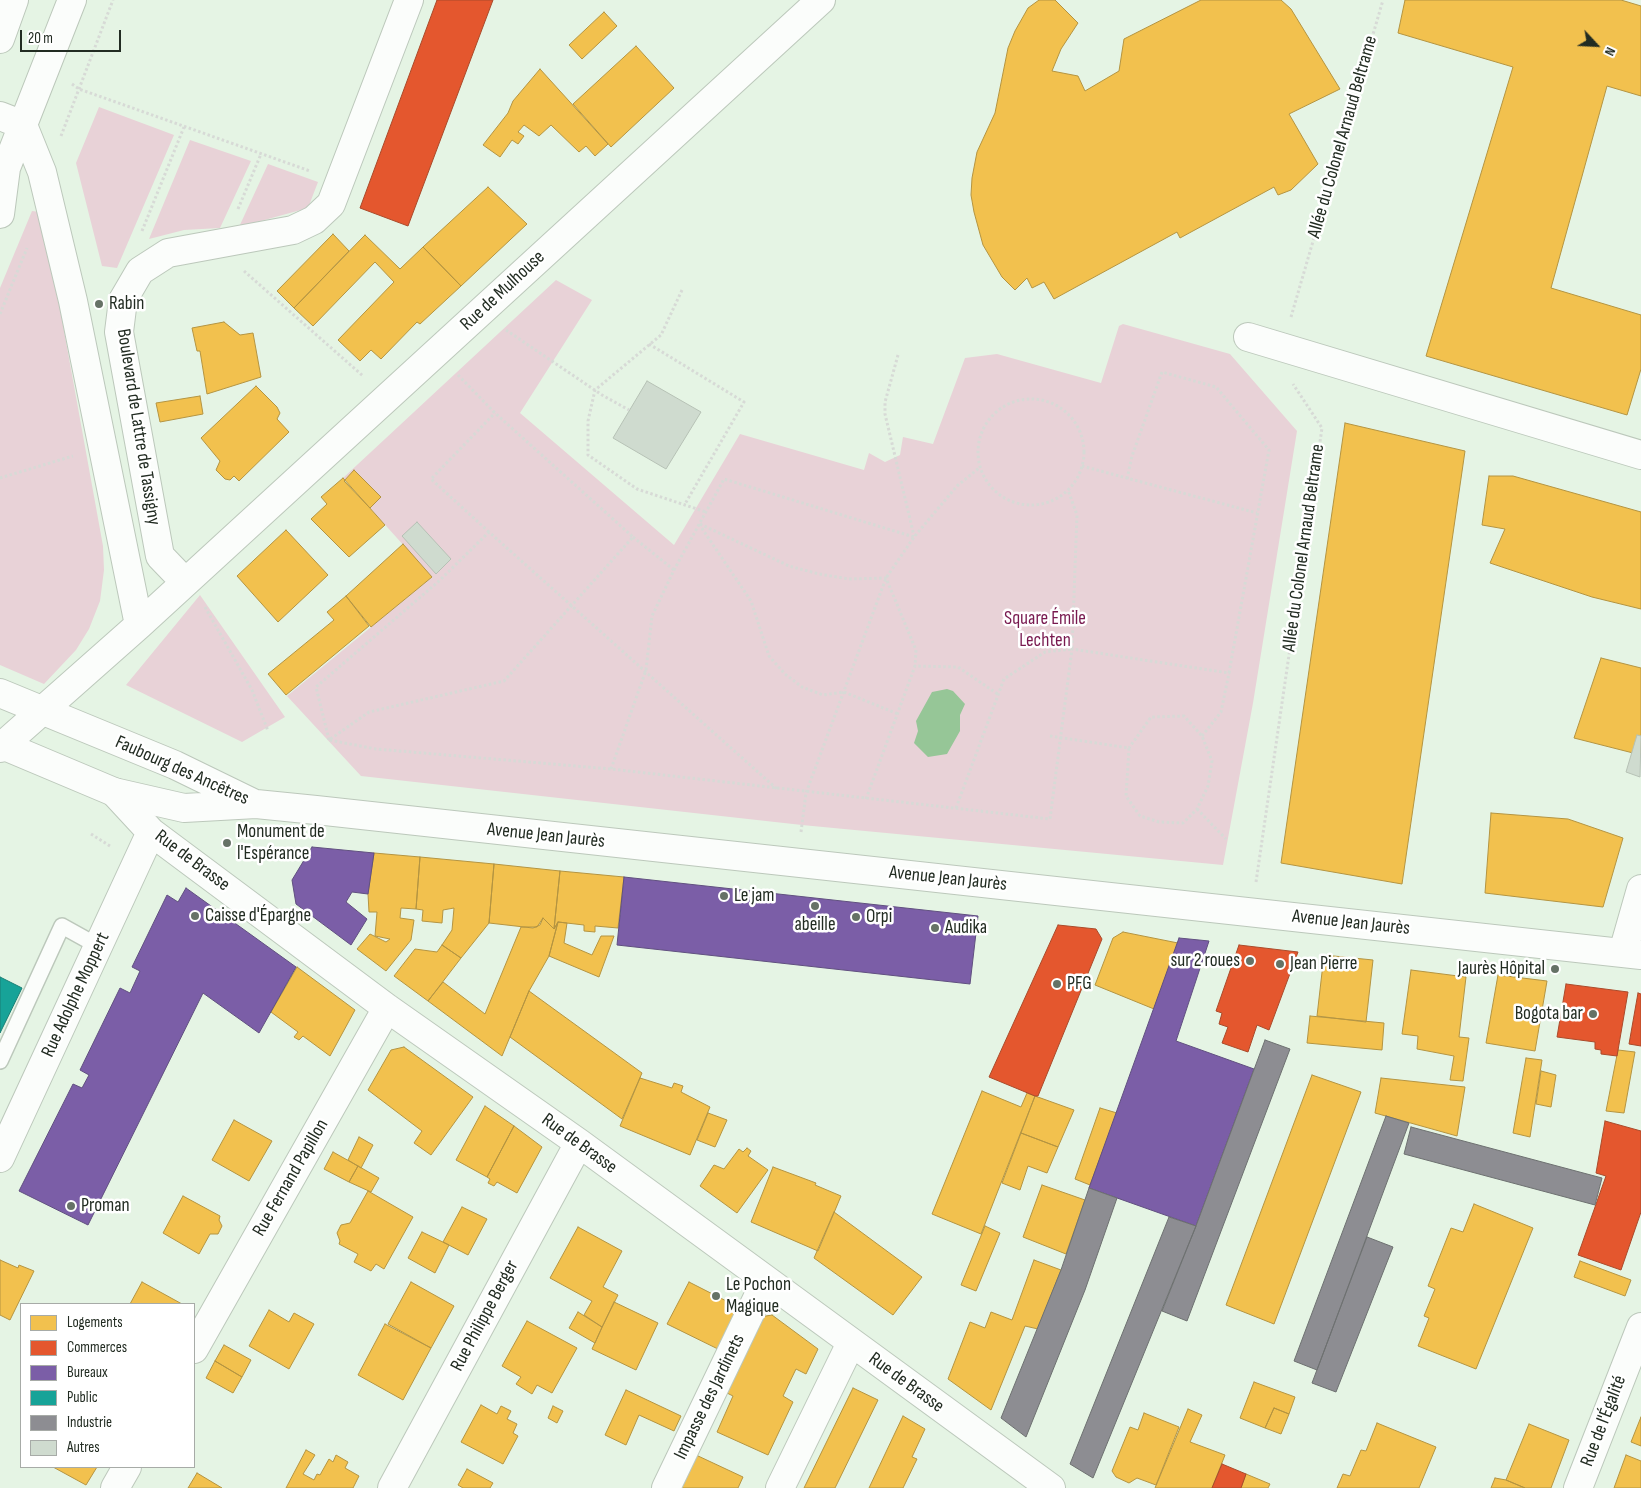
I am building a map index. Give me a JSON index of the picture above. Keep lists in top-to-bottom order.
{
  "streets": {
    "street": [
      "Rue de Mulhouse",
      "Boulevard de Lattre de Tassigny",
      "Faubourg des Ancêtres",
      "Avenue Jean Jaurès",
      "Rue de Brasse",
      "Rue Adolphe Moppert",
      "Rue Fernand Papillon",
      "Rue Philippe Berger",
      "Impasse des Jardinets",
      "Rue de l'Égalité"
    ],
    "path": ["Allée du Colonel Arnaud Beltrame"]
  },
  "crossings": [
    ["Allée du Colonel Arnaud Beltrame", "Avenue Jean Jaurès"],
    ["Rue de Mulhouse", "Boulevard de Lattre de Tassigny"],
    ["Rue de Mulhouse", "Faubourg des Ancêtres"],
    ["Faubourg des Ancêtres", "Avenue Jean Jaurès"],
    ["Faubourg des Ancêtres", "Rue de Brasse"],
    ["Rue de Brasse", "Rue Adolphe Moppert"],
    ["Rue de Brasse", "Rue Fernand Papillon"],
    ["Rue de Brasse", "Rue Philippe Berger"],
    ["Rue de Brasse", "Impasse des Jardinets"]
  ],
  "parks": ["Square Émile Lechten"],
  "places": [
    "Rabin",
    "Monument de l'Espérance",
    "Le jam",
    "abeille",
    "Caisse d'Épargne",
    "Orpi",
    "Audika",
    "sur 2 roues",
    "Jean Pierre",
    "Jaurès Hôpital",
    "PFG",
    "Bogota bar",
    "Proman",
    "Le Pochon Magique"
  ],
  "legend": [
    "Logements",
    "Commerces",
    "Bureaux",
    "Public",
    "Industrie",
    "Autres"
  ],
  "scale_bar": "20 m",
  "north": "bottom right"
}
